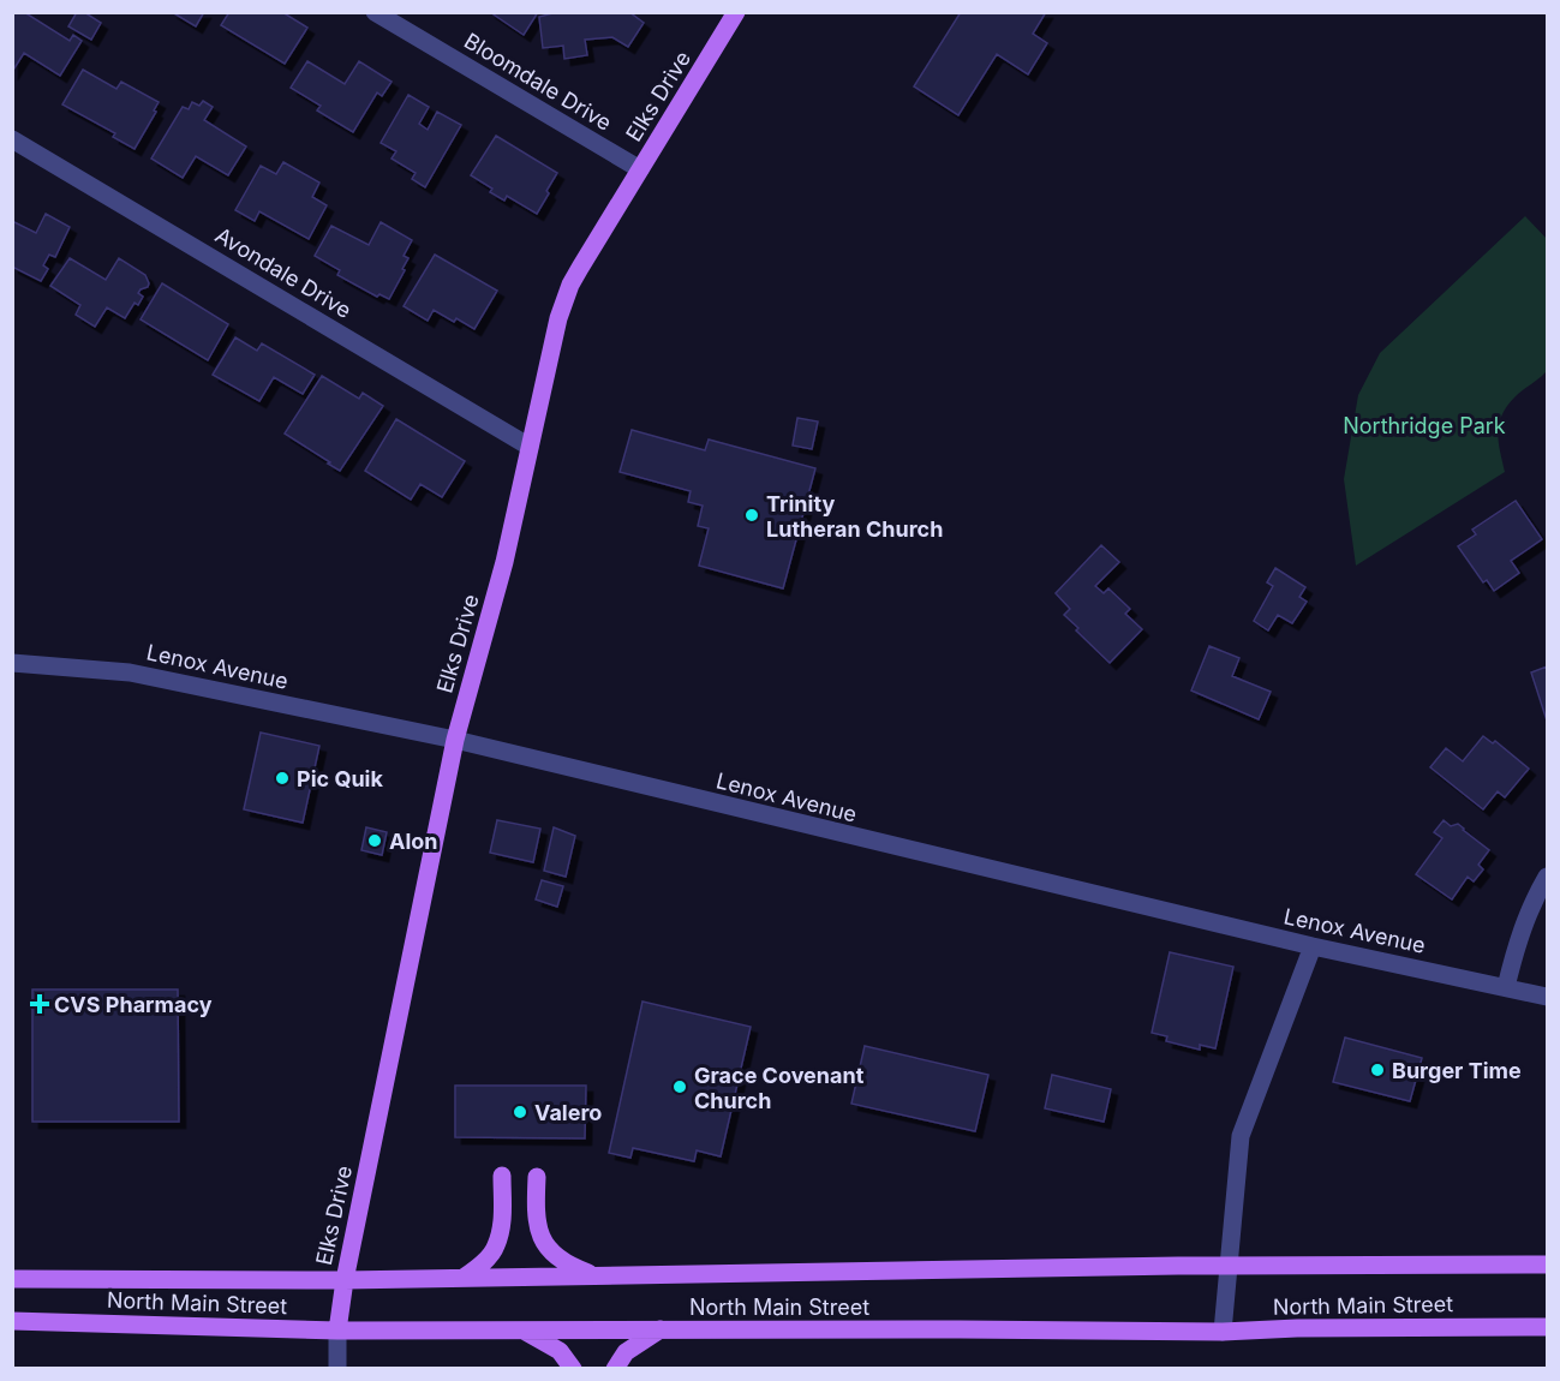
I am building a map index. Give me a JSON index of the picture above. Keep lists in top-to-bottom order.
{
  "streets": {
    "main road": ["Elks Drive", "North Main Street"],
    "street": ["Bloomdale Drive", "Avondale Drive", "Lenox Avenue"]
  },
  "crossings": [
    ["Bloomdale Drive", "Elks Drive"],
    ["Elks Drive", "Avondale Drive"],
    ["Elks Drive", "Lenox Avenue"],
    ["Elks Drive", "North Main Street"]
  ],
  "parks": ["Northridge Park"],
  "places": {
    "other": [
      "Trinity Lutheran Church",
      "Pic Quik",
      "Alon",
      "Burger Time",
      "Grace Covenant Church",
      "Valero"
    ],
    "health": ["CVS Pharmacy"]
  }
}
